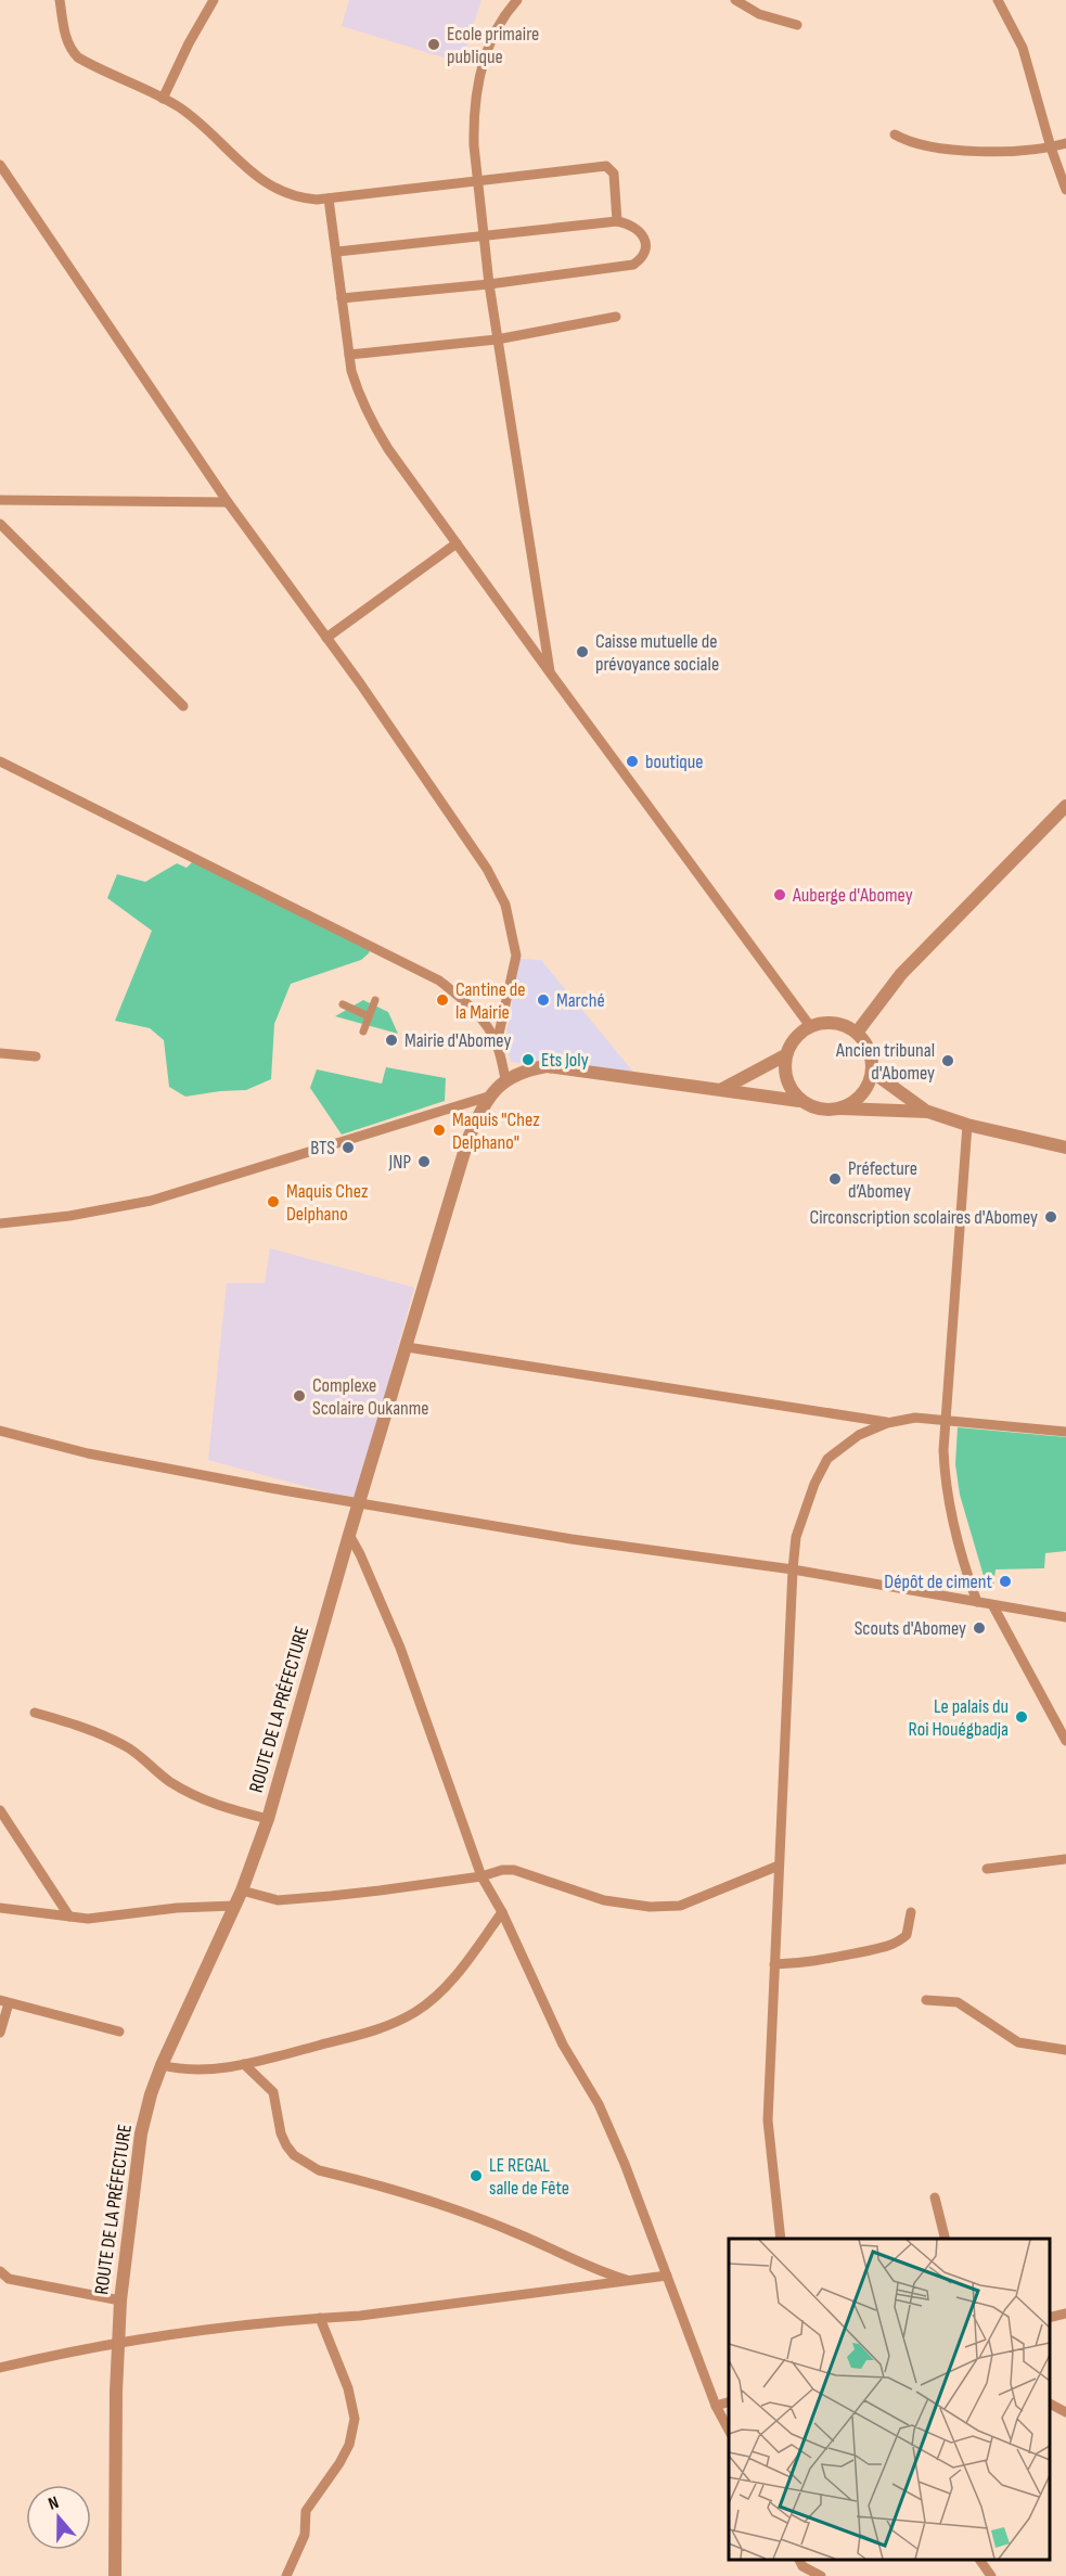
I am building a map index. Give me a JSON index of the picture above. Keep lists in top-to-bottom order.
{
  "streets": {
    "street": ["ROUTE DE LA PRÉFECTURE"]
  },
  "places": [
    "Ecole primaire publique",
    "Caisse mutuelle de prévoyance sociale",
    "boutique",
    "Auberge d'Abomey",
    "Cantine de la Mairie",
    "Marché",
    "Mairie d'Abomey",
    "Ets Joly",
    "Ancien tribunal d'Abomey",
    "Maquis \"Chez Delphano\"",
    "BTS",
    "JNP",
    "Préfecture d’Abomey",
    "Maquis Chez Delphano",
    "Circonscription scolaires d'Abomey",
    "Complexe Scolaire Oukanme",
    "Dépôt de ciment",
    "Scouts d'Abomey",
    "Le palais du Roi Houégbadja",
    "LE REGAL salle de Fête"
  ],
  "north": "top"
}
